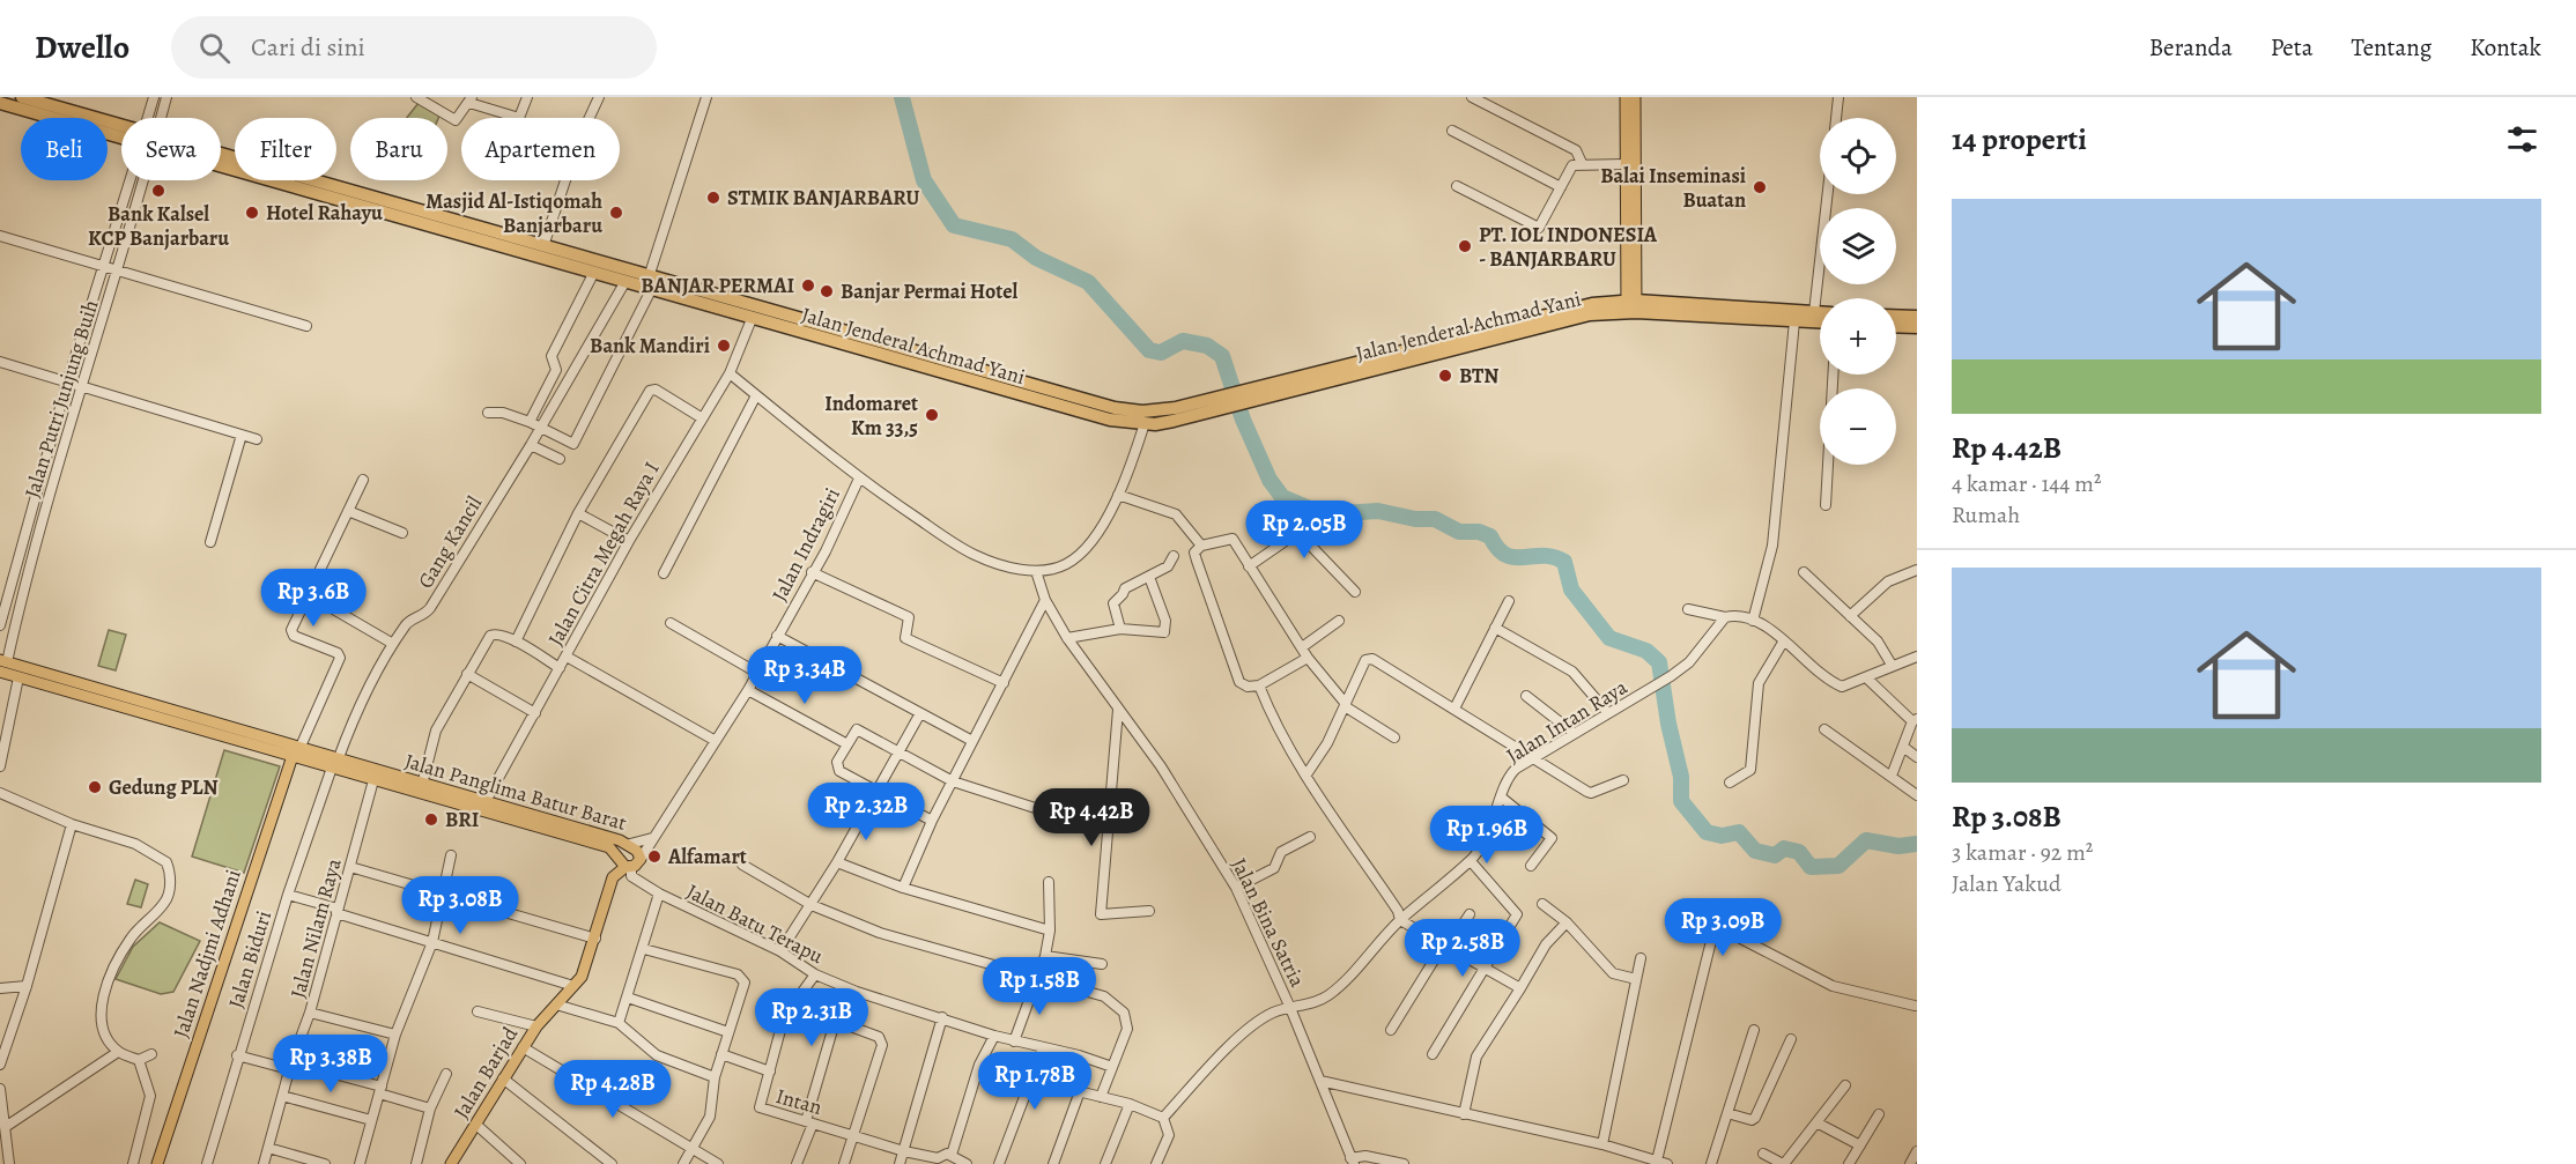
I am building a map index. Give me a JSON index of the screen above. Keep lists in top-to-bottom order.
{
  "streets": {
    "highway": ["Jalan Jenderal Achmad Yani"],
    "main road": ["Jalan Panglima Batur Barat", "Jalan Nadjmi Adhani", "Jalan Barjad"],
    "street": [
      "Jalan Putri Junjung Buih",
      "Gang Kancil",
      "Jalan Indragiri",
      "Jalan Citra Megah Raya I",
      "Jalan Intan Raya",
      "Jalan Bina Satria",
      "Jalan Batu Terapu",
      "Jalan Nilam Raya",
      "Jalan Biduri",
      "Intan"
    ]
  },
  "crossings": [
    ["Jalan Jenderal Achmad Yani", "Gang Kancil"],
    ["Jalan Jenderal Achmad Yani", "Jalan Citra Megah Raya I"],
    ["Jalan Putri Junjung Buih", "Jalan Panglima Batur Barat"],
    ["Gang Kancil", "Jalan Panglima Batur Barat"],
    ["Gang Kancil", "Jalan Biduri"],
    ["Jalan Indragiri", "Jalan Panglima Batur Barat"],
    ["Jalan Citra Megah Raya I", "Jalan Panglima Batur Barat"],
    ["Jalan Intan Raya", "Jalan Bina Satria"],
    ["Jalan Panglima Batur Barat", "Jalan Batu Terapu"],
    ["Jalan Panglima Batur Barat", "Jalan Nilam Raya"],
    ["Jalan Panglima Batur Barat", "Jalan Nadjmi Adhani"],
    ["Jalan Panglima Batur Barat", "Jalan Biduri"],
    ["Jalan Panglima Batur Barat", "Jalan Barjad"],
    ["Jalan Batu Terapu", "Jalan Barjad"],
    ["Jalan Batu Terapu", "Intan"]
  ],
  "places": [
    "Balai Inseminasi Buatan",
    "Bank Kalsel KCP Banjarbaru",
    "STMIK BANJARBARU",
    "Hotel Rahayu",
    "Masjid Al-Istiqomah Banjarbaru",
    "PT. IOL INDONESIA - BANJARBARU",
    "BANJAR PERMAI",
    "Banjar Permai Hotel",
    "Bank Mandiri",
    "BTN",
    "Indomaret Km 33,5",
    "Gedung PLN",
    "BRI",
    "Alfamart"
  ],
  "page": {
    "header": "Dwello",
    "search": "Cari di sini",
    "nav": [
      "Beranda",
      "Peta",
      "Tentang",
      "Kontak"
    ],
    "heading": "14 properti",
    "map_buttons": ["+", "−"],
    "chip": [
      "Beli",
      "Sewa",
      "Filter",
      "Baru",
      "Apartemen"
    ],
    "list": [
      {
        "name": "Rp 4.42B",
        "note": "4 kamar · 144 m² · Rumah"
      },
      {
        "name": "Rp 3.08B",
        "note": "3 kamar · 92 m² · Jalan Yakud"
      }
    ],
    "price": [
      "Rp 2.05B",
      "Rp 3.6B",
      "Rp 3.34B",
      "Rp 2.32B",
      "Rp 4.42B",
      "Rp 1.96B",
      "Rp 3.08B",
      "Rp 3.09B",
      "Rp 2.58B",
      "Rp 1.58B",
      "Rp 2.31B",
      "Rp 3.38B",
      "Rp 1.78B",
      "Rp 4.28B"
    ]
  }
}
